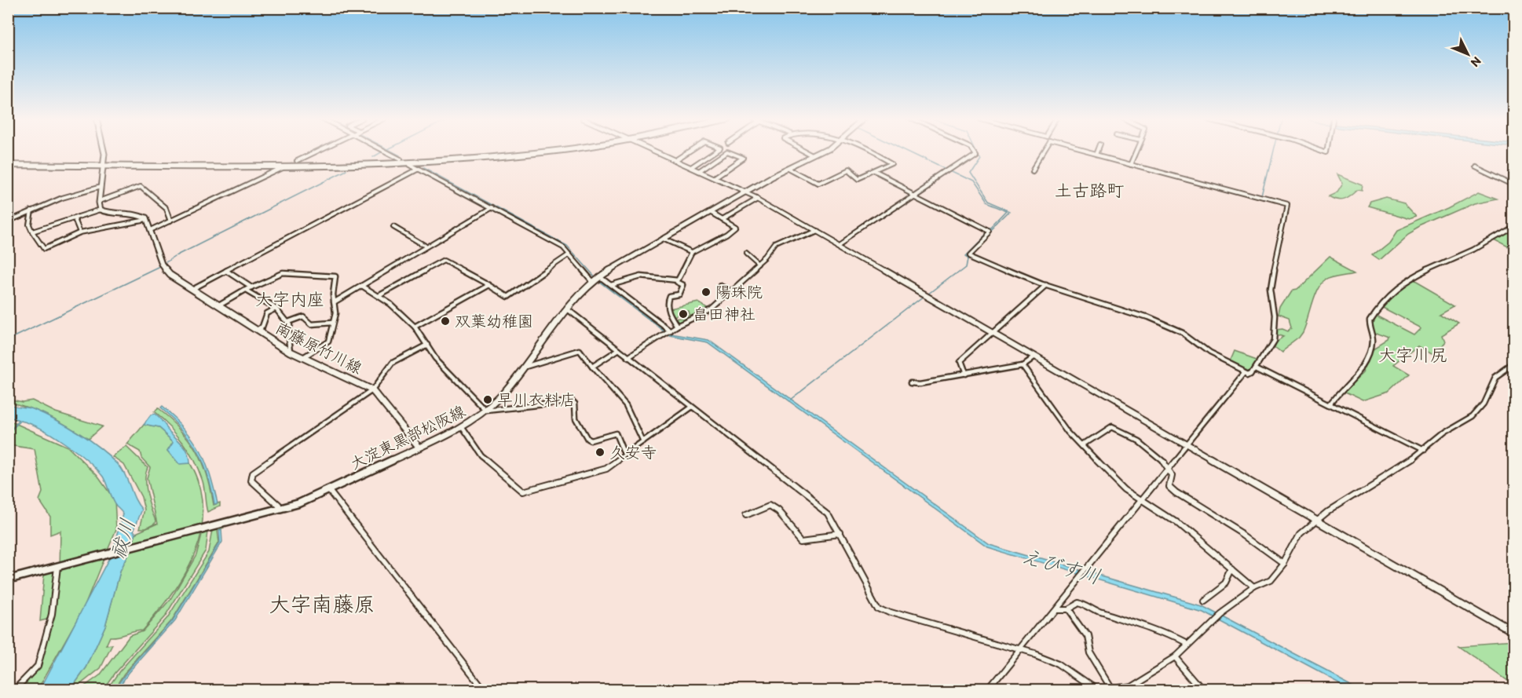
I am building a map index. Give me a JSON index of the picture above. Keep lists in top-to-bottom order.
{
  "streets": {
    "main road": ["南藤原竹川線", "大淀東黒部松阪線"]
  },
  "crossings": [
    ["南藤原竹川線", "大淀東黒部松阪線"]
  ],
  "districts": [
    "土古路町",
    "大字内座",
    "大字川尻",
    "大字南藤原"
  ],
  "water": ["祓川", "えびす川"],
  "places": [
    "陽珠院",
    "畠田神社",
    "双葉幼稚園",
    "早川衣料店",
    "久安寺"
  ],
  "north": "bottom right"
}
